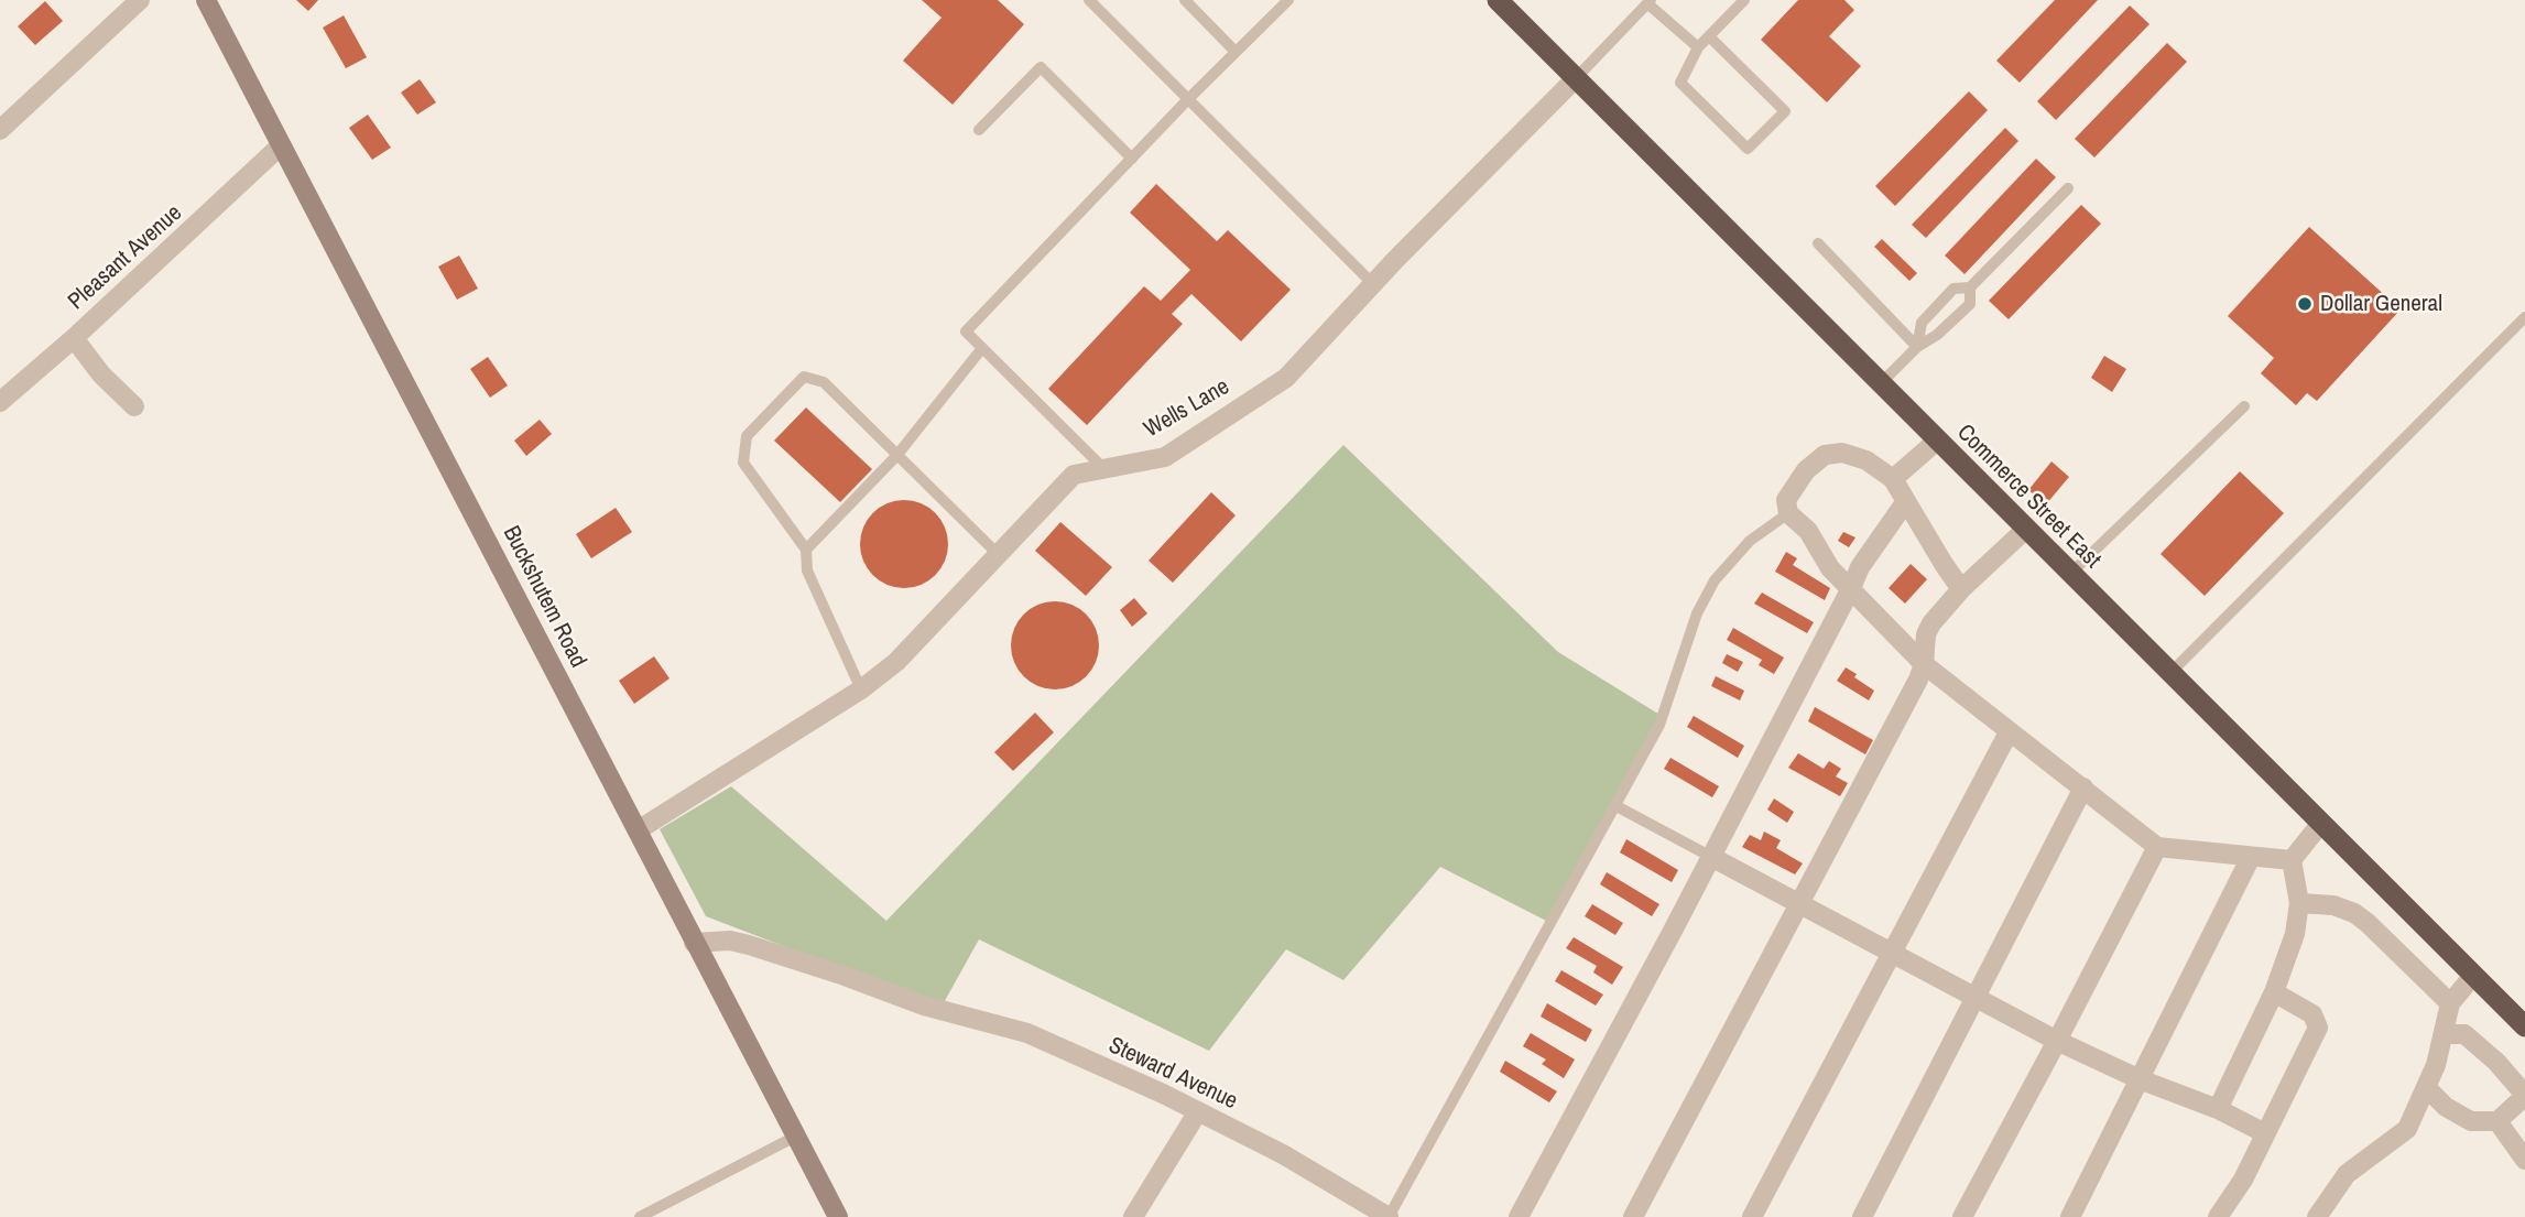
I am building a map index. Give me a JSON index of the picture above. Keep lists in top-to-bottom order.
{
  "streets": {
    "highway": ["Commerce Street East"],
    "main road": ["Buckshutem Road"],
    "street": ["Pleasant Avenue", "Wells Lane", "Steward Avenue"]
  },
  "crossings": [
    ["Pleasant Avenue", "Buckshutem Road"],
    ["Wells Lane", "Commerce Street East"],
    ["Wells Lane", "Buckshutem Road"],
    ["Buckshutem Road", "Steward Avenue"]
  ],
  "places": ["Dollar General"]
}
